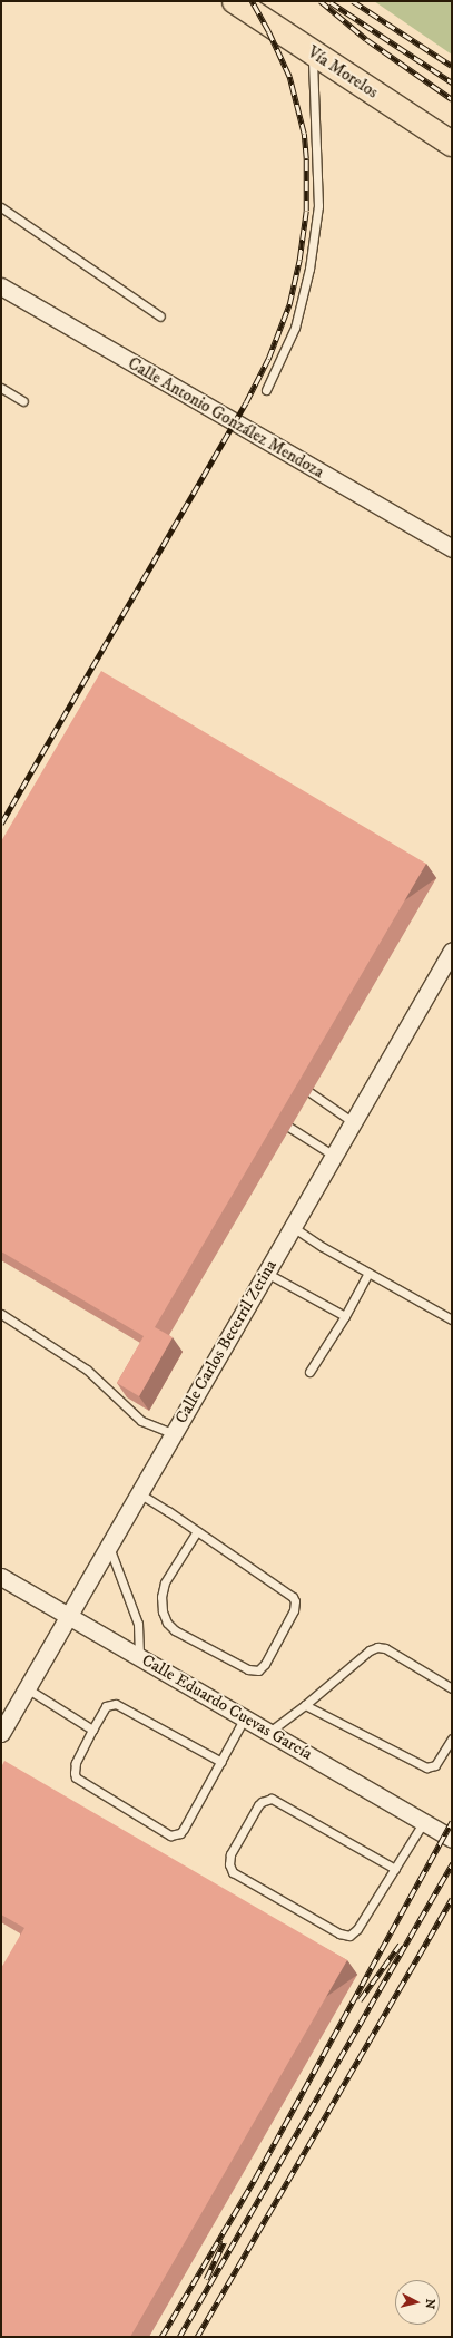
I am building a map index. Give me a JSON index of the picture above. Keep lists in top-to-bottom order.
{
  "streets": {
    "main road": ["Vía Morelos"],
    "street": ["Calle Antonio González Mendoza", "Calle Carlos Becerril Zetina", "Calle Eduardo Cuevas García"]
  },
  "crossings": [
    ["Calle Carlos Becerril Zetina", "Calle Eduardo Cuevas García"]
  ],
  "north": "right"
}
